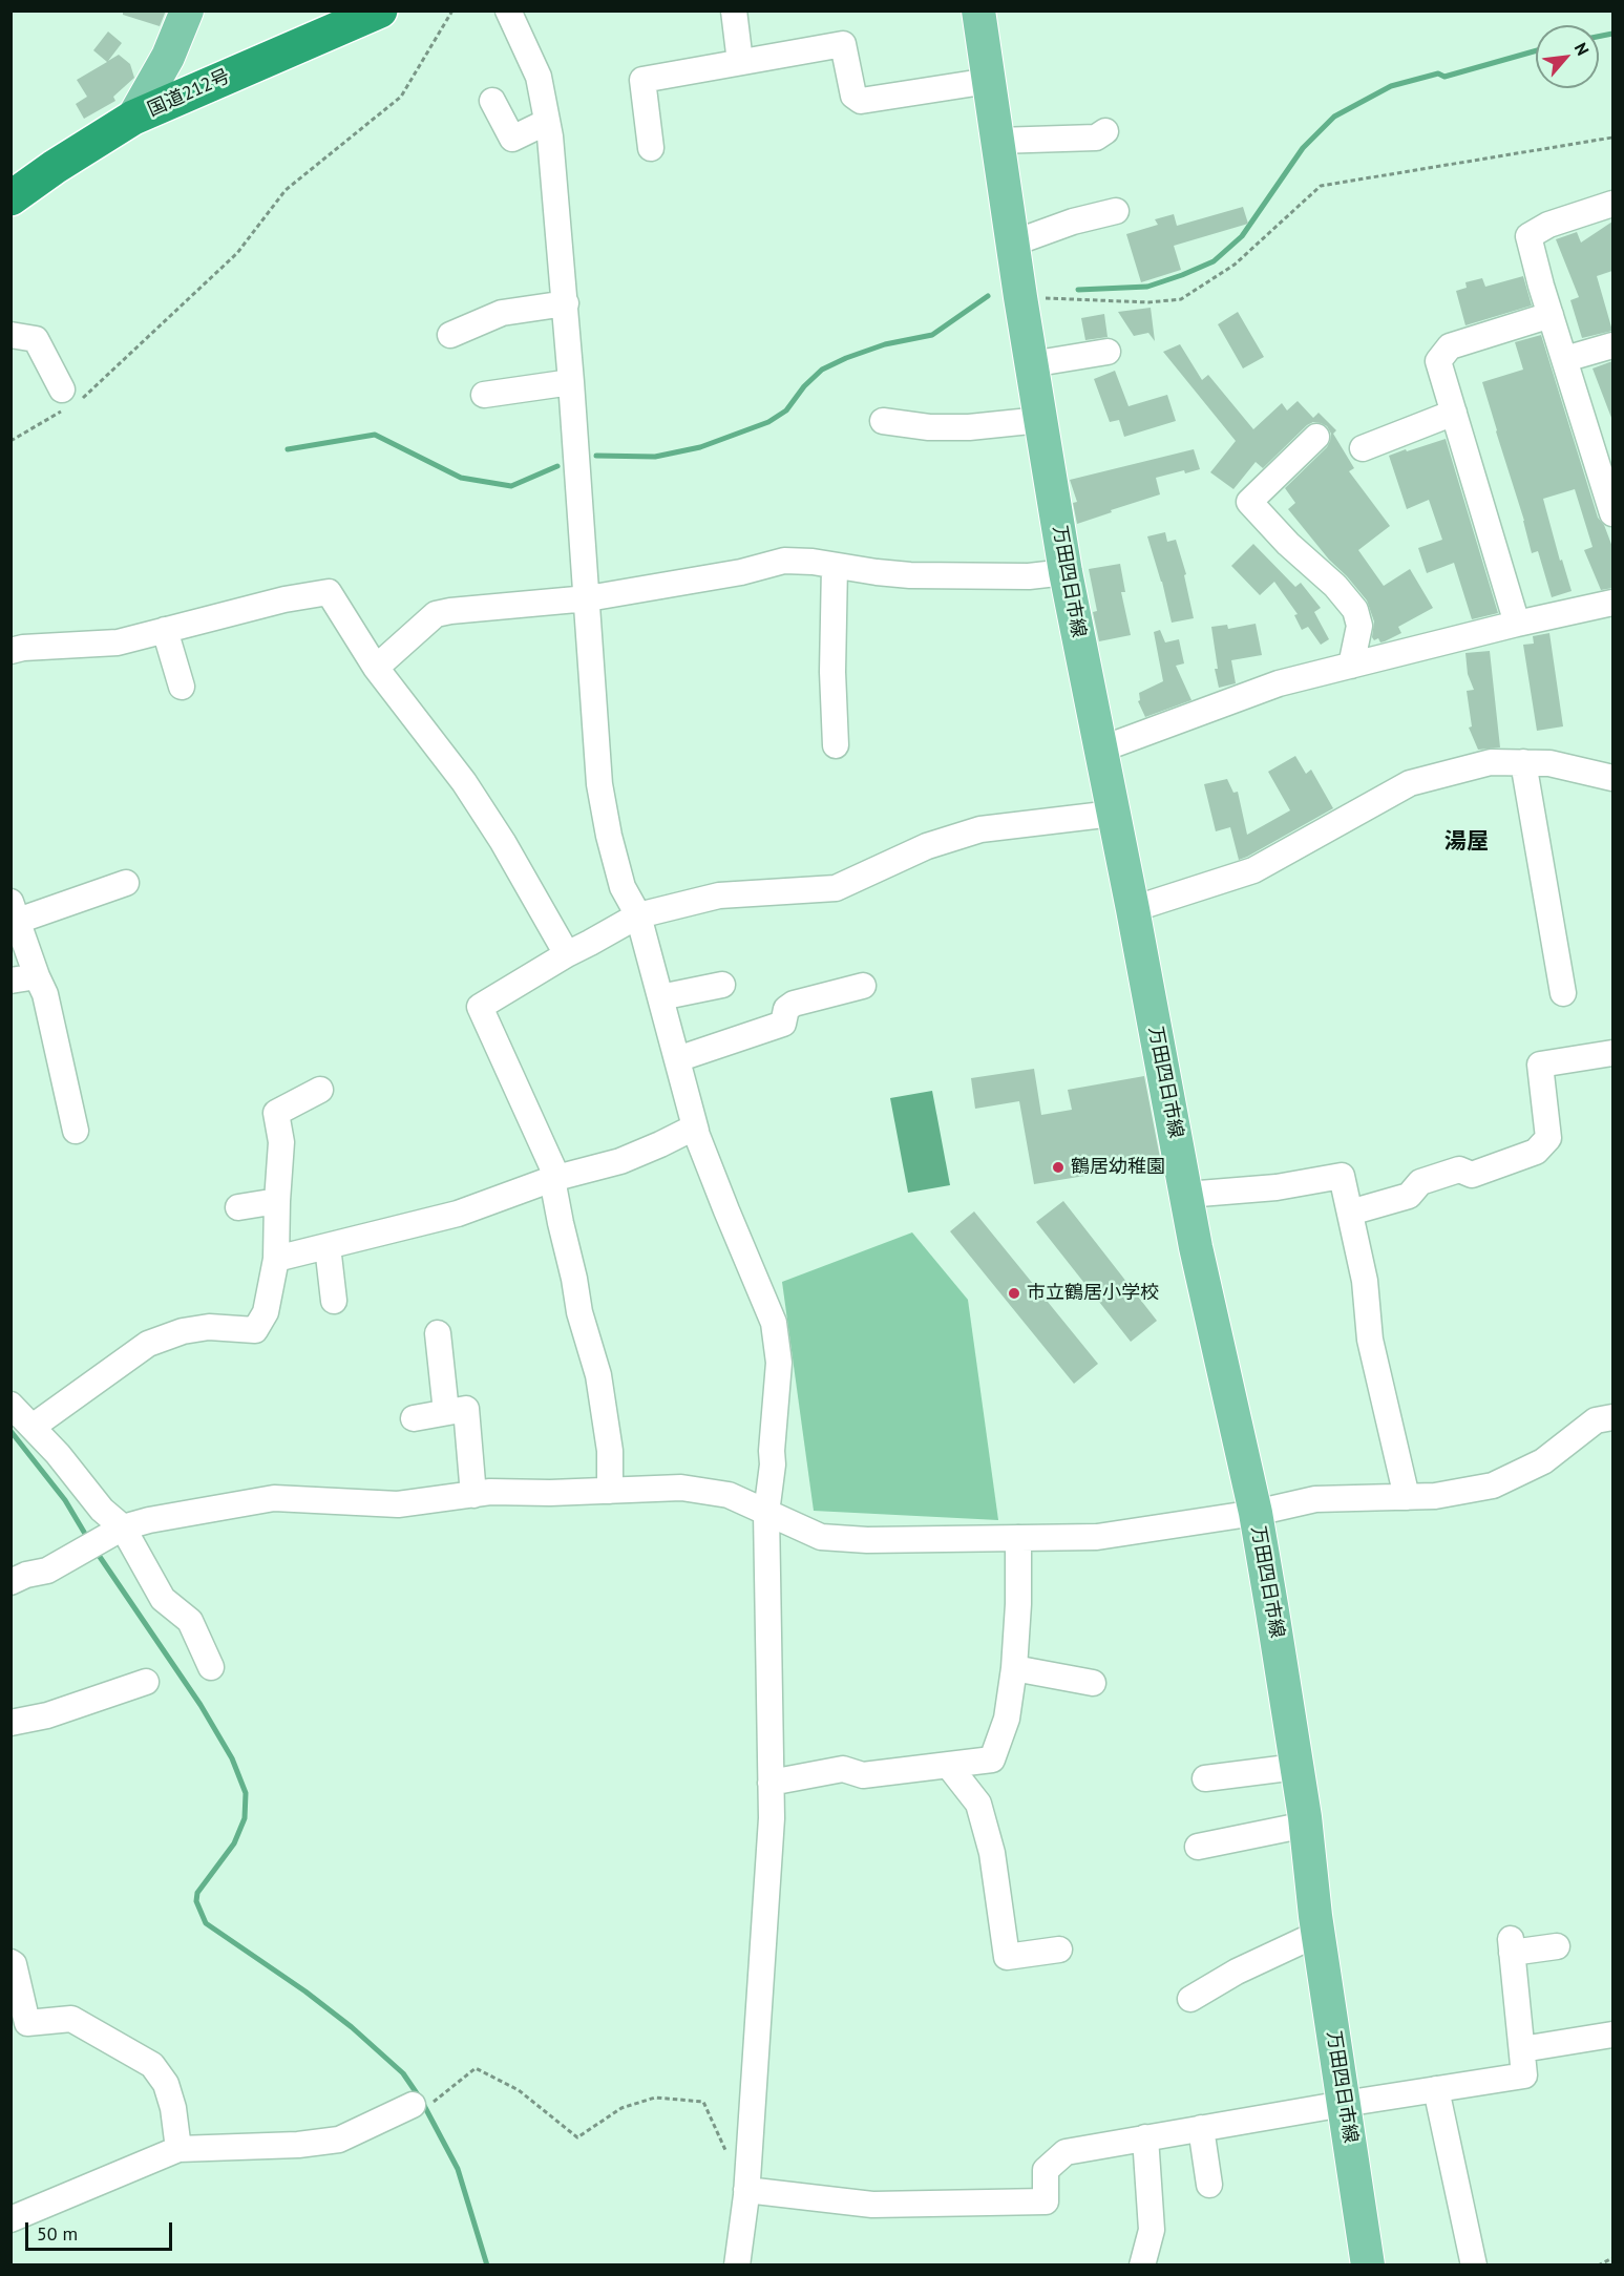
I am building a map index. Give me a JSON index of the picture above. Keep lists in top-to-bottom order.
{
  "streets": {
    "highway": ["国道212号"],
    "main road": ["万田四日市線"]
  },
  "districts": ["湯屋"],
  "places": ["鶴居幼稚園", "市立鶴居小学校"],
  "scale_bar": "50 m",
  "north": "top right"
}
